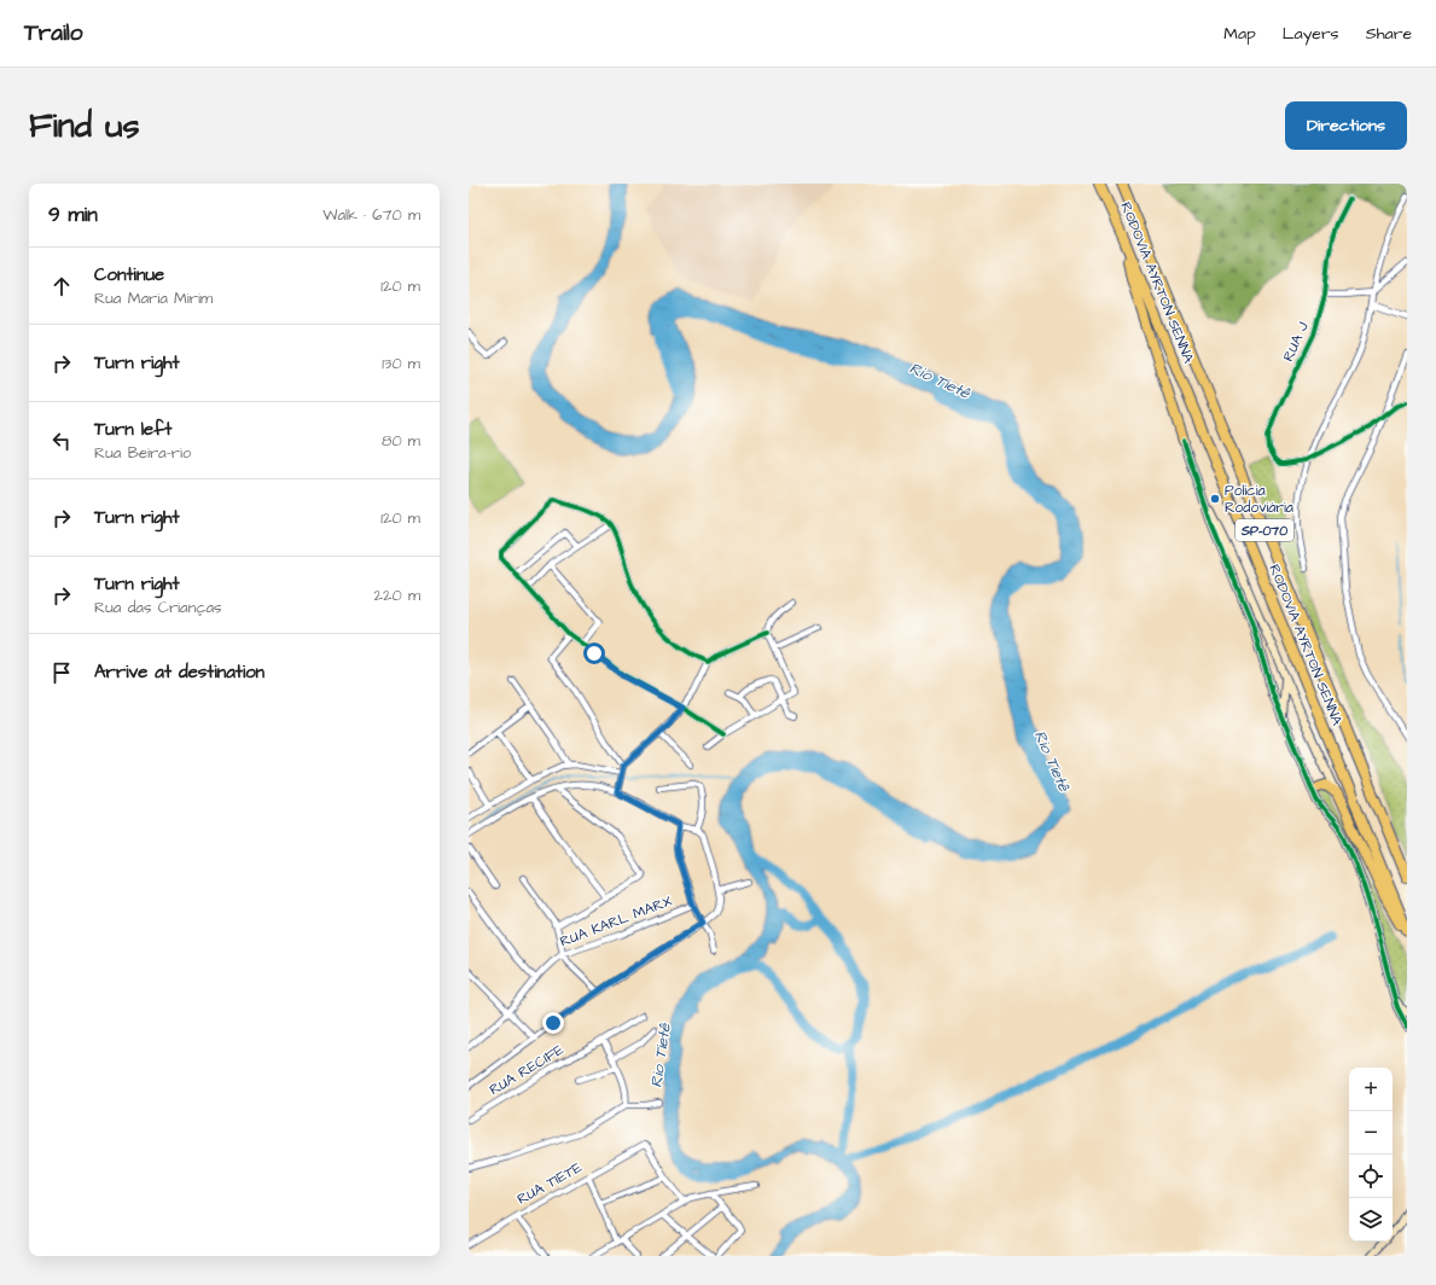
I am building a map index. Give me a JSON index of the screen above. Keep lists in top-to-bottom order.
{
  "streets": {
    "highway": ["RODOVIA AYRTON SENNA", "SP-070"],
    "street": [
      "RUA J",
      "RUA KARL MARX",
      "RUA RECIFE",
      "RUA TIETE"
    ]
  },
  "water": ["Rio Tietê"],
  "places": ["Polícia Rodoviária"],
  "page": {
    "header": "Trailo",
    "nav": ["Map", "Layers", "Share"],
    "buttons": "Directions",
    "title": "Find us",
    "heading": ["9 min", "Walk · 670 m"],
    "list": [
      ["Continue", "Rua Maria Mirim", "120 m"],
      ["Turn right", "130 m"],
      ["Turn left", "Rua Beira-rio", "80 m"],
      ["Turn right", "120 m"],
      ["Turn right", "Rua das Crianças", "220 m"],
      "Arrive at destination"
    ],
    "map_buttons": ["+", "−"]
  }
}
